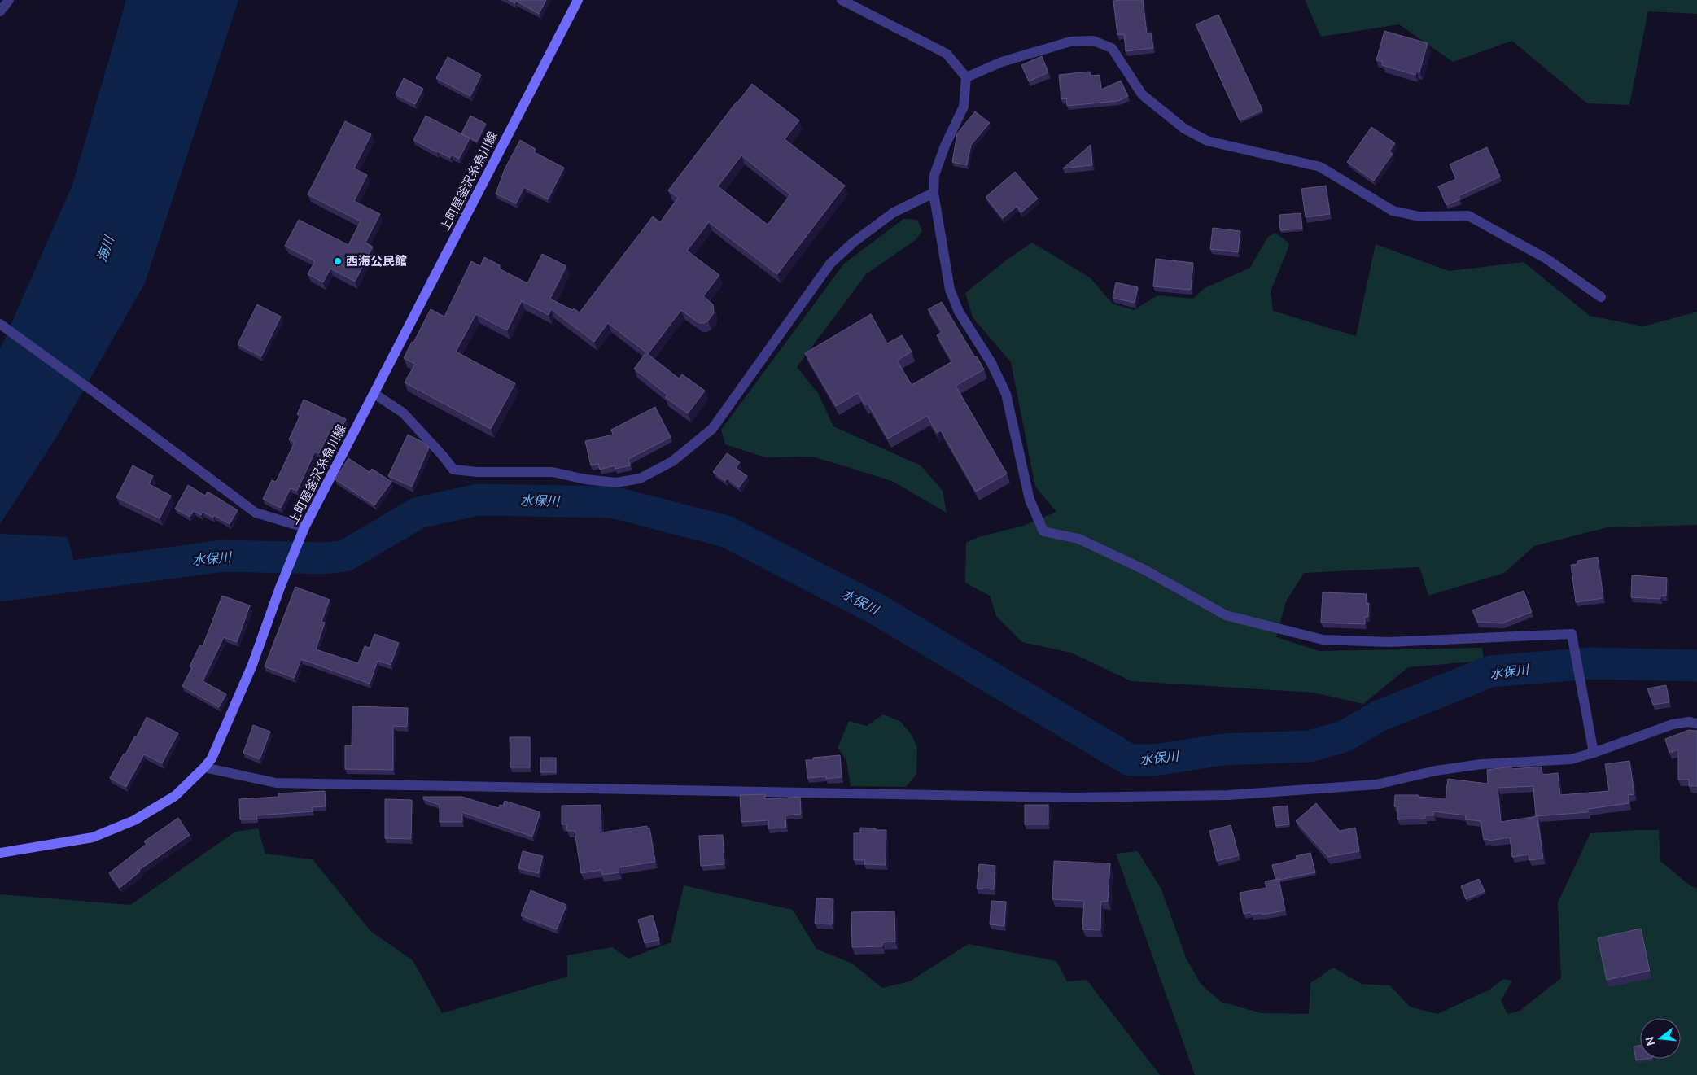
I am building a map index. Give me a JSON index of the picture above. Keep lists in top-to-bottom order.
{
  "streets": {
    "main road": ["上町屋釜沢糸魚川線"]
  },
  "water": ["海川", "水保川"],
  "places": ["西海公民館"],
  "north": "left"
}
